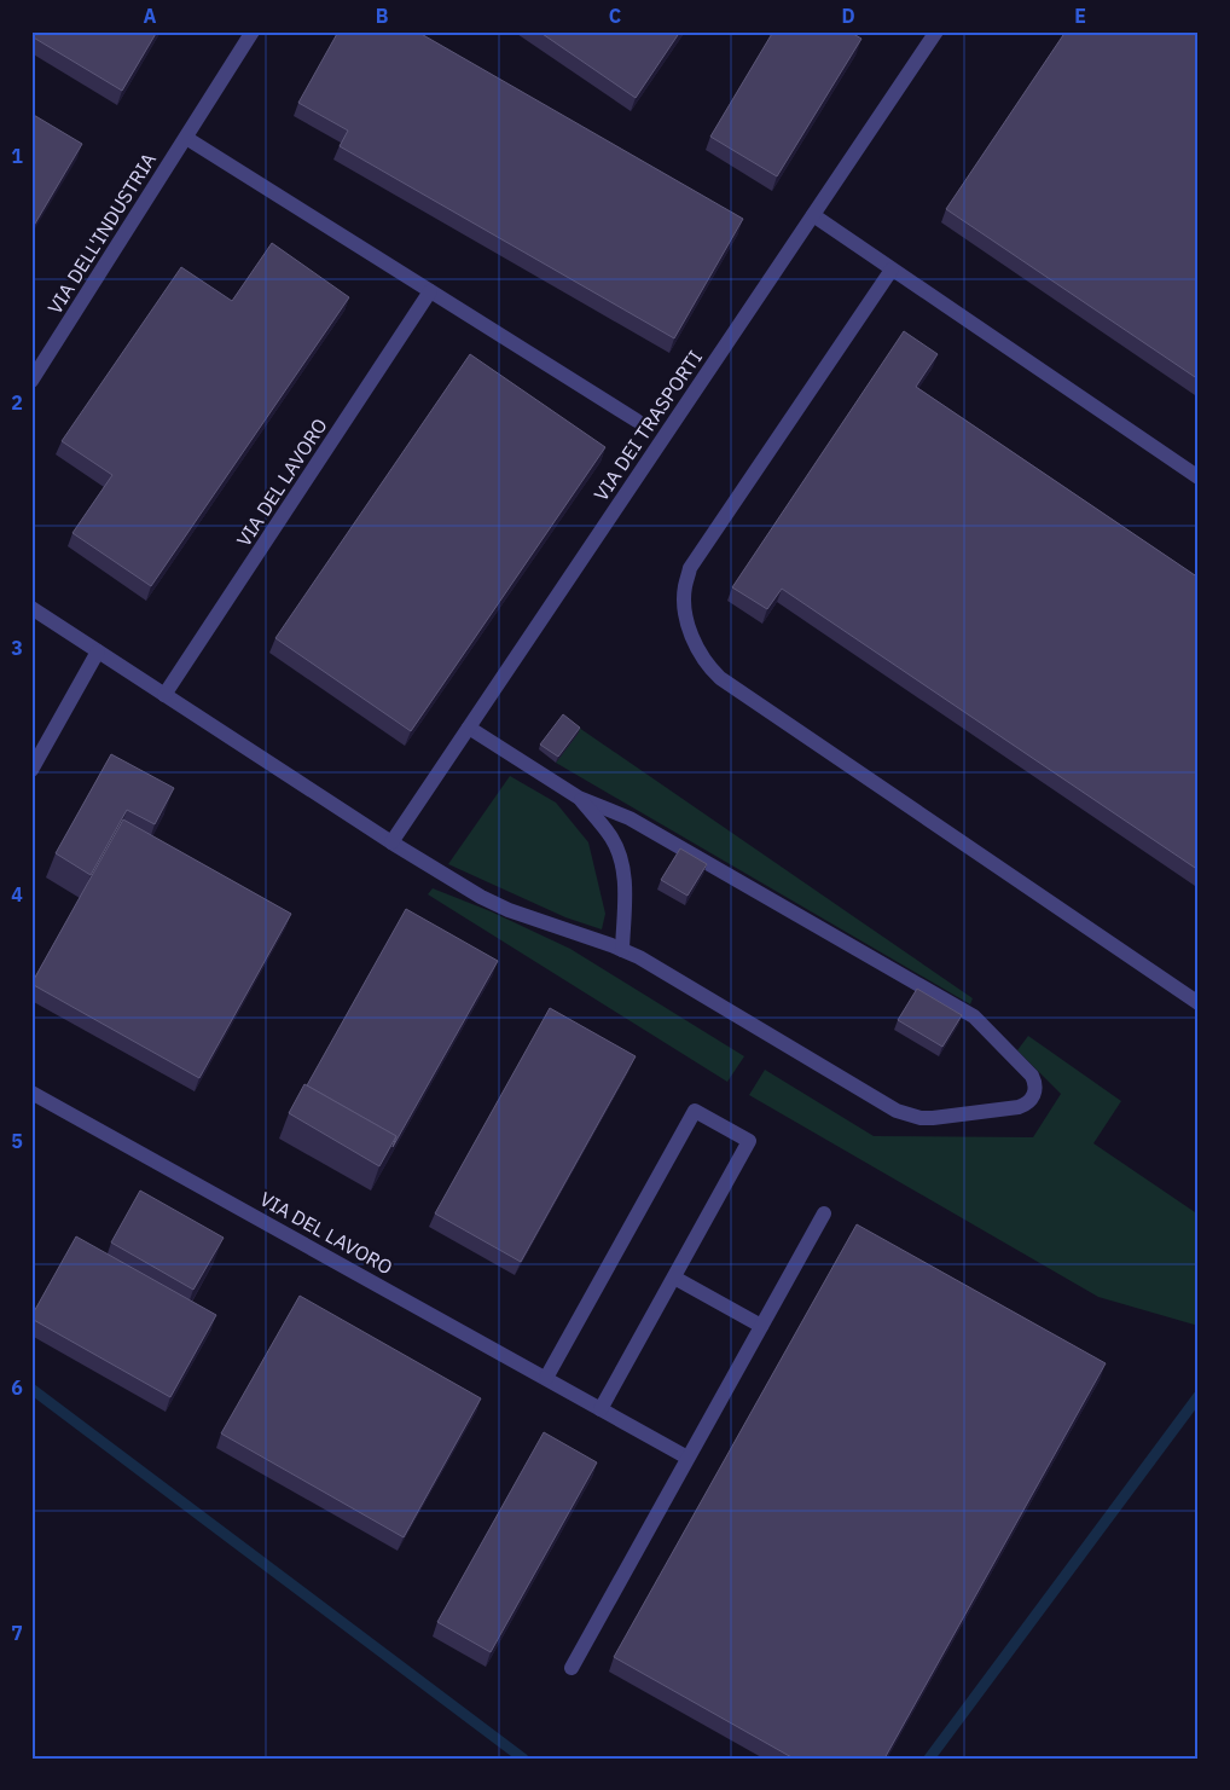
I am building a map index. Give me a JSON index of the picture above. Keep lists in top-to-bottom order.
{
  "streets": {
    "street": ["VIA DELL'INDUSTRIA", "VIA DEI TRASPORTI", "VIA DEL LAVORO"]
  },
  "grid": {
    "columns": [
      "A",
      "B",
      "C",
      "D",
      "E"
    ],
    "rows": [
      "1",
      "2",
      "3",
      "4",
      "5",
      "6",
      "7"
    ]
  }
}
